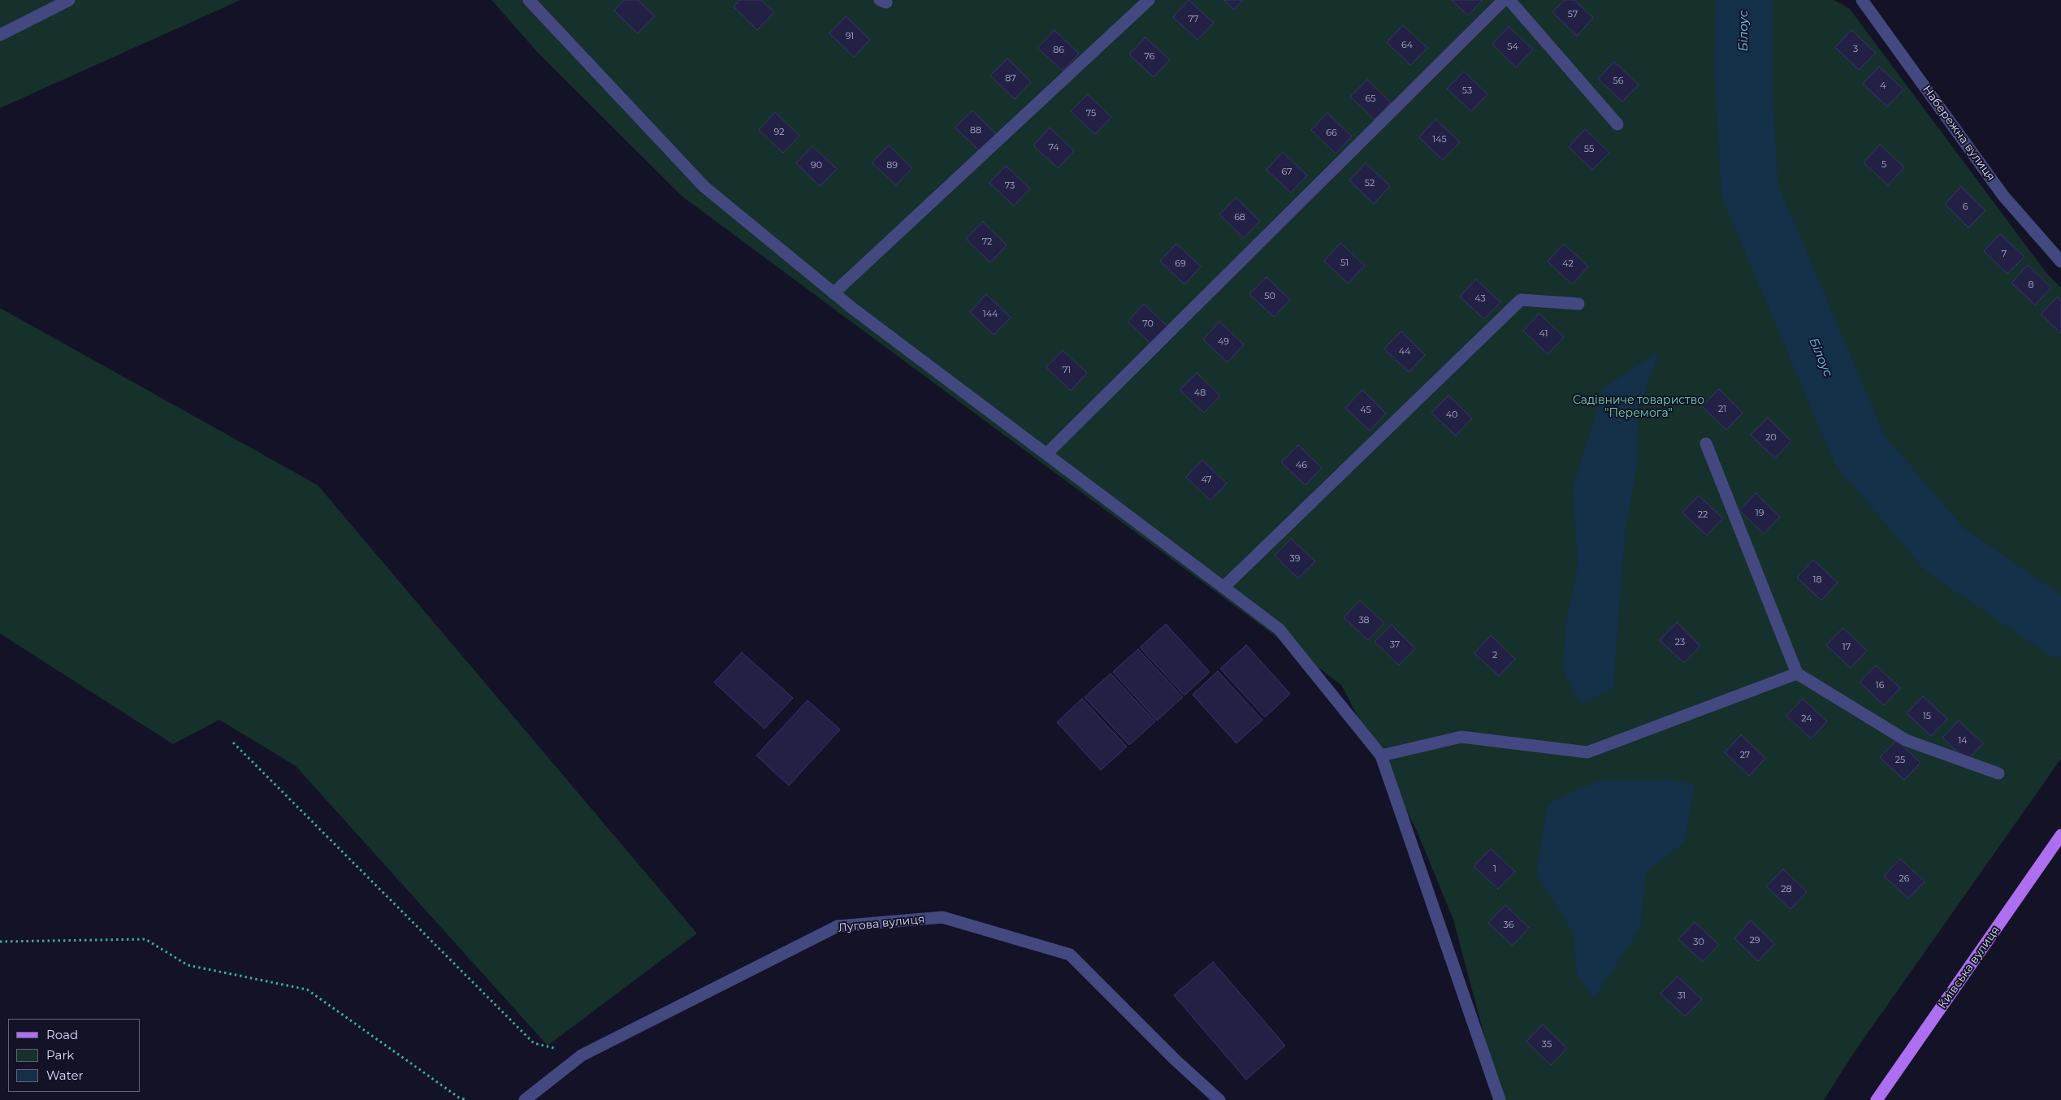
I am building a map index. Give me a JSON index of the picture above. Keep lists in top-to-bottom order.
{
  "streets": {
    "main road": ["Київська вулиця"],
    "street": ["Набережна вулиця", "Лугова вулиця"]
  },
  "water": ["Білоус"],
  "parks": ["Садівниче товариство \"Перемога\""],
  "house_numbers": [
    "57",
    "77",
    "91",
    "64",
    "54",
    "3",
    "86",
    "76",
    "87",
    "56",
    "4",
    "53",
    "65",
    "75",
    "88",
    "92",
    "66",
    "145",
    "74",
    "55",
    "5",
    "90",
    "89",
    "67",
    "52",
    "73",
    "6",
    "68",
    "72",
    "7",
    "51",
    "69",
    "42",
    "8",
    "50",
    "43",
    "144",
    "70",
    "41",
    "49",
    "44",
    "71",
    "48",
    "21",
    "45",
    "40",
    "20",
    "46",
    "47",
    "19",
    "22",
    "39",
    "18",
    "38",
    "23",
    "37",
    "17",
    "2",
    "16",
    "15",
    "24",
    "14",
    "27",
    "25",
    "1",
    "26",
    "28",
    "36",
    "29",
    "30",
    "31",
    "35"
  ],
  "legend": ["Road", "Park", "Water"]
}
